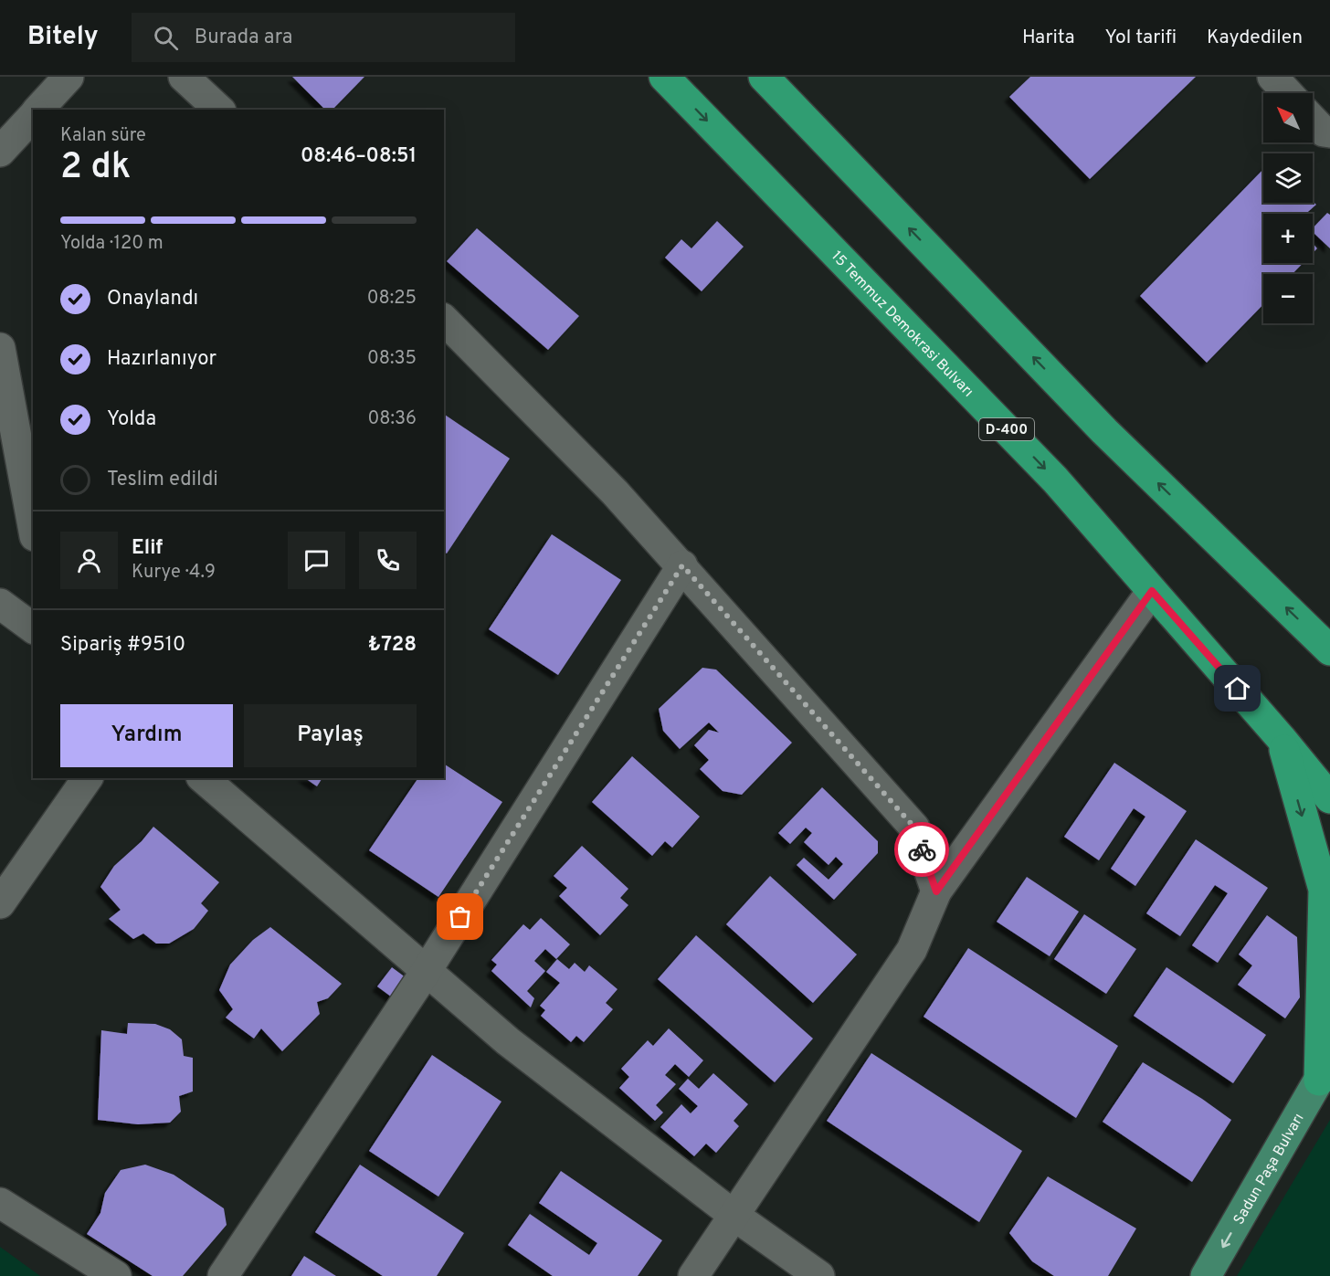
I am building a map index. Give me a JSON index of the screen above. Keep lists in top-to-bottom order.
{
  "streets": {
    "highway": ["15 Temmuz Demokrasi Bulvarı", "D-400"],
    "main road": ["Sadun Paşa Bulvarı"]
  },
  "one_way": ["Sadun Paşa Bulvarı"],
  "north": "top left",
  "page": {
    "header": "Bitely",
    "search": "Burada ara",
    "nav": ["Harita", "Yol tarifi", "Kaydedilen"],
    "map_buttons": ["+", "−"],
    "heading": ["2 dk", "Kalan süre", "08:46–08:51"],
    "panel": [
      "Elif",
      "Kurye · 4.9",
      "Sipariş #9510",
      "₺728"
    ],
    "bar": "Yolda · 120 m",
    "list": [
      ["Onaylandı", "08:25"],
      ["Hazırlanıyor", "08:35"],
      ["Yolda", "08:36"],
      "Teslim edildi"
    ],
    "buttons": ["Yardım", "Paylaş"]
  }
}
